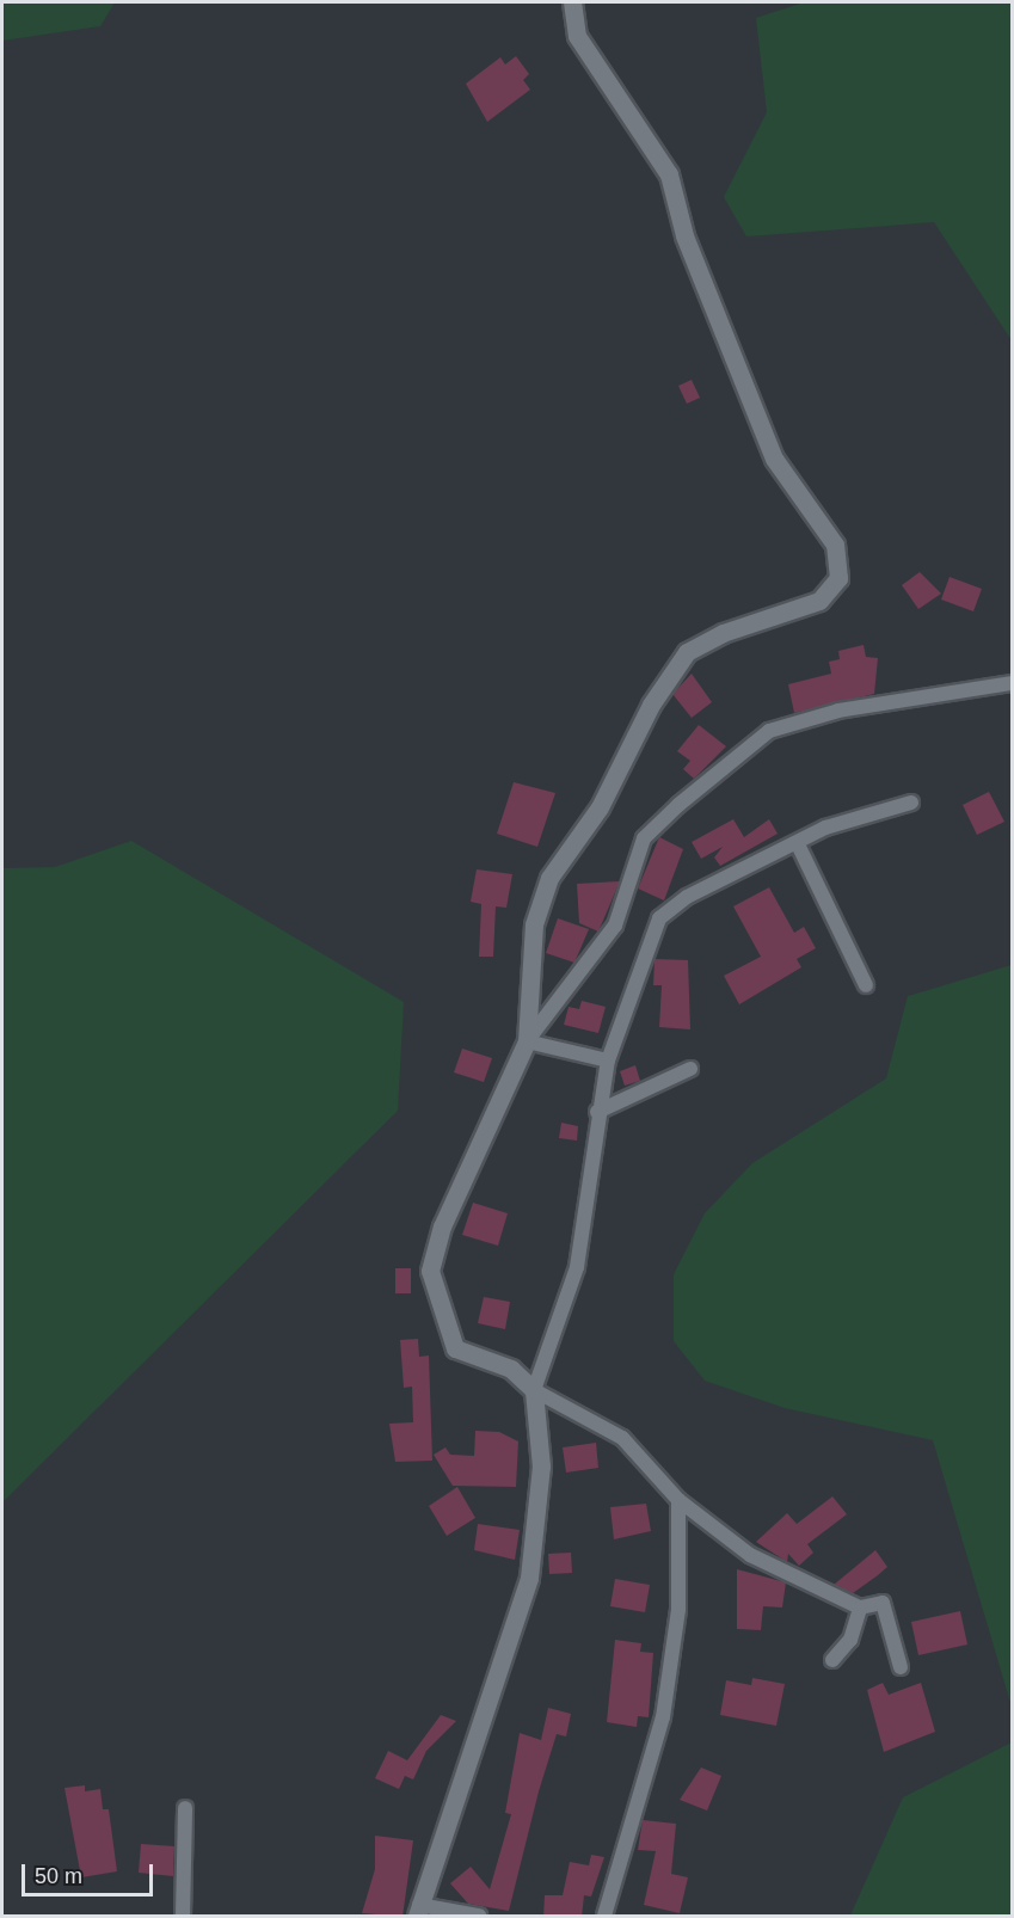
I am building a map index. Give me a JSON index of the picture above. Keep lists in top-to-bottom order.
{
  "scale_bar": "50 m"
}
